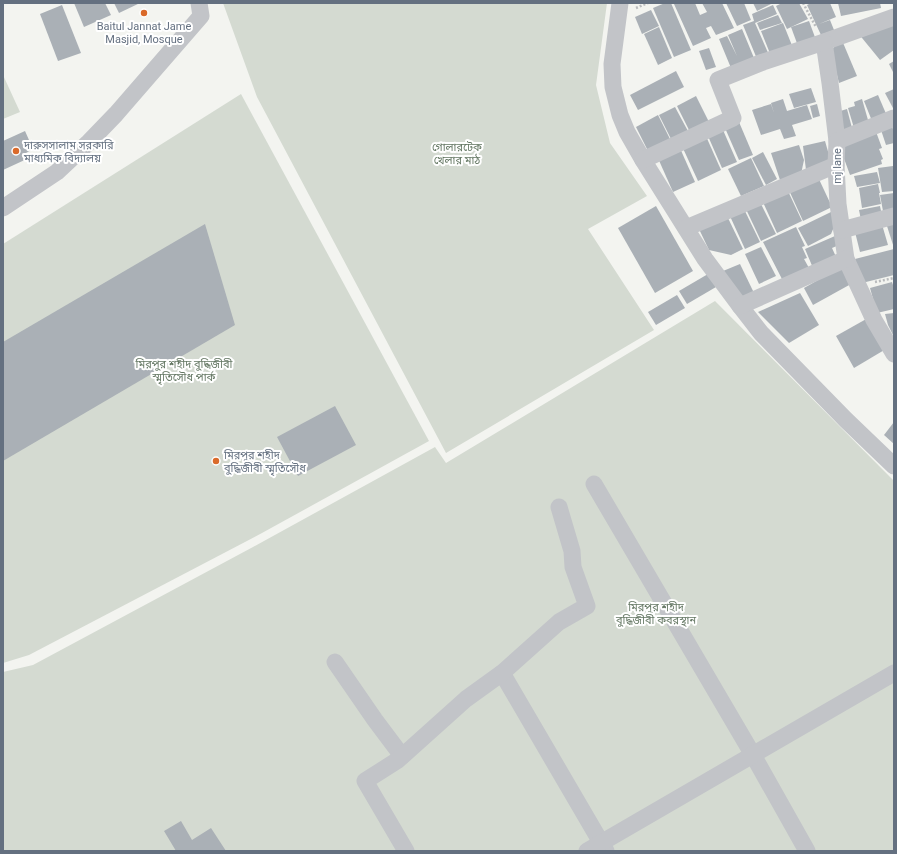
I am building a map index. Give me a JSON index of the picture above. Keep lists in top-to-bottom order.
{
  "streets": {
    "street": ["mj lane"]
  },
  "parks": ["গোলারটেক খেলার মাঠ", "মিরপুর শহীদ বুদ্ধিজীবী স্মৃতিসৌধ পার্ক", "মিরপুর শহীদ বুদ্ধিজীবী কবরস্থান"],
  "places": ["Baitul Jannat Jame Masjid, Mosque", "দারুসসালাম সরকারি মাধ্যমিক বিদ্যালয়", "মিরপুর শহীদ বুদ্ধিজীবী স্মৃতিসৌধ"]
}
